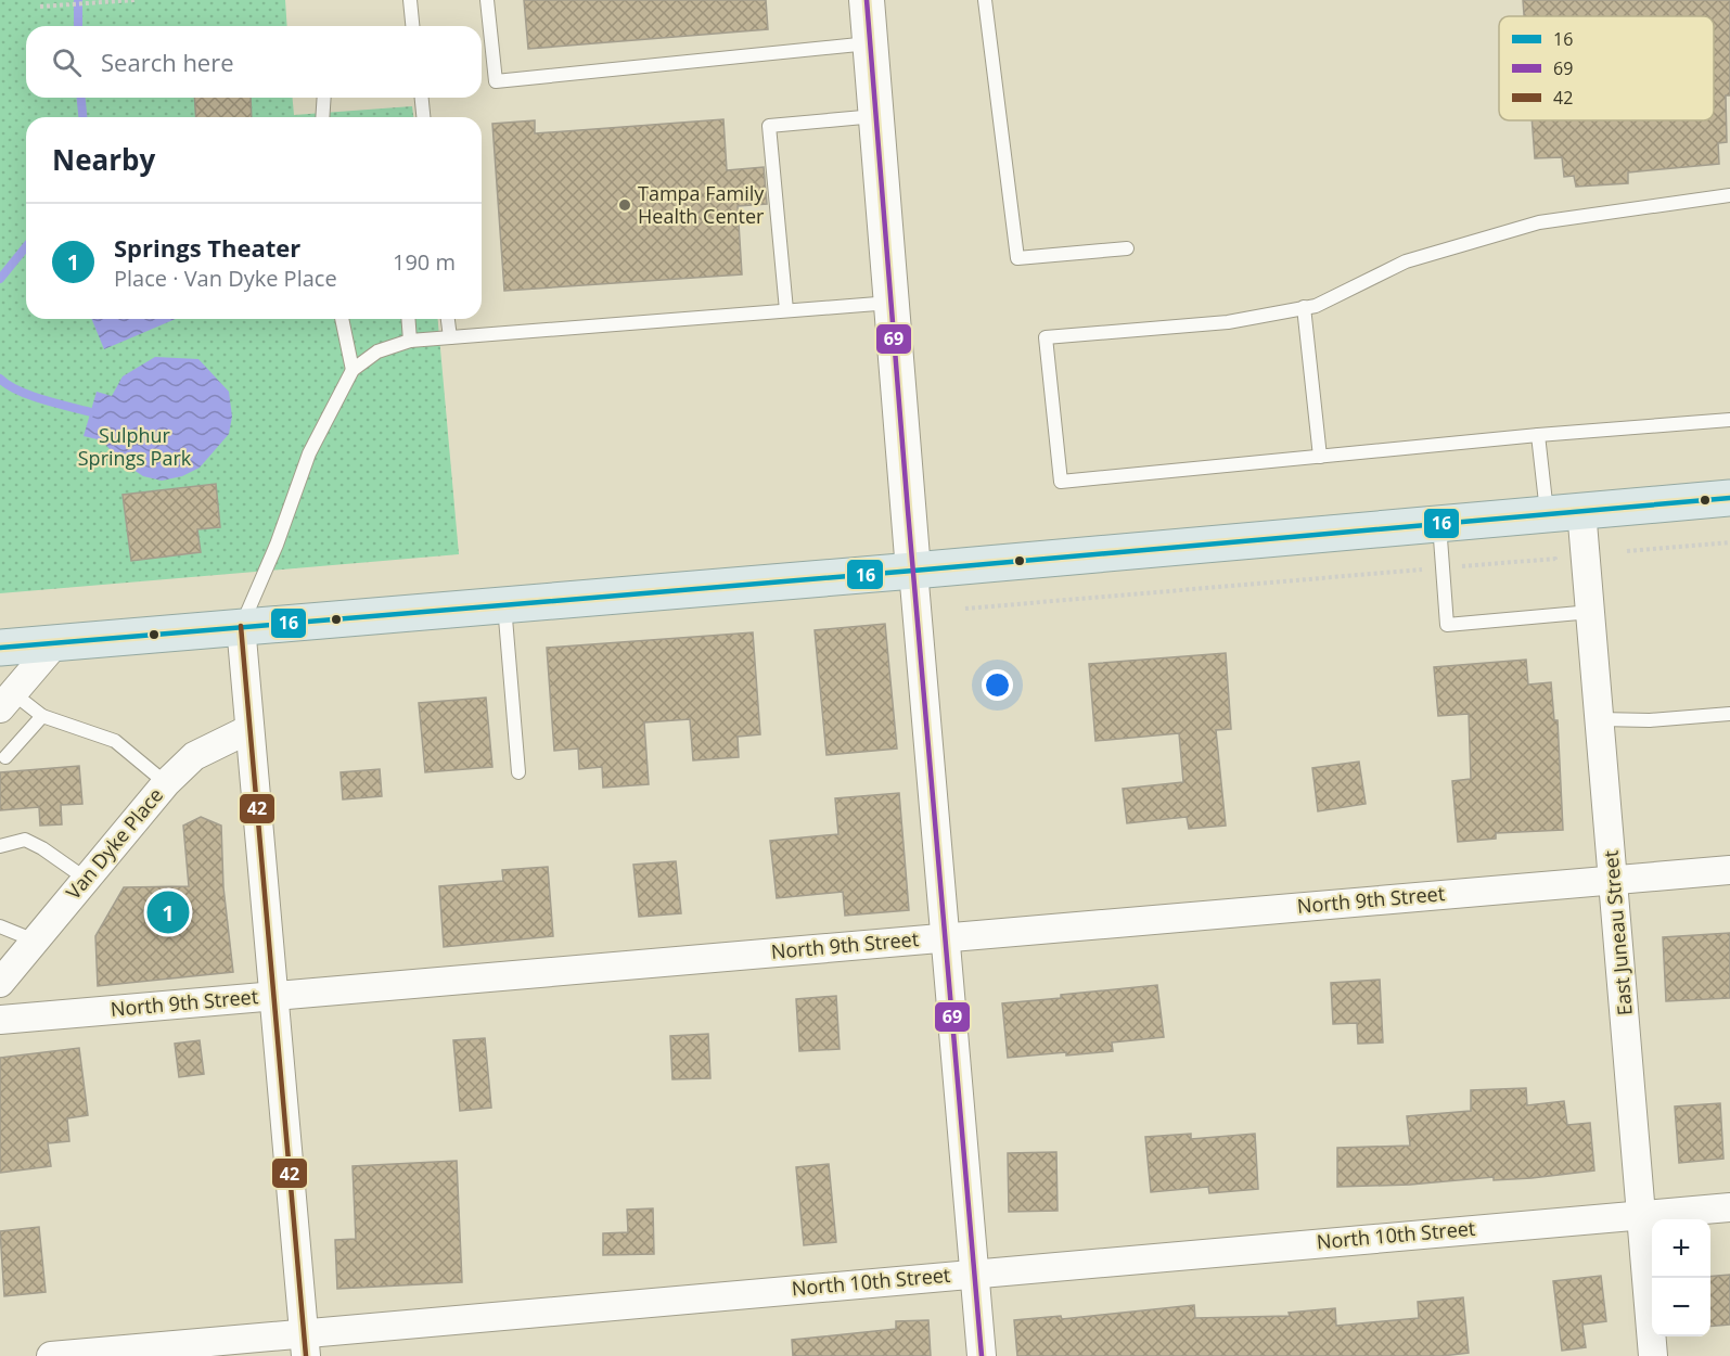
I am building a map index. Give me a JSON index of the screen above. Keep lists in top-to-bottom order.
{
  "streets": {
    "street": [
      "Van Dyke Place",
      "North 9th Street",
      "East Juneau Street",
      "North 10th Street"
    ]
  },
  "crossings": [
    ["North 9th Street", "East Juneau Street"],
    ["East Juneau Street", "North 10th Street"]
  ],
  "parks": ["Sulphur Springs Park"],
  "places": ["Tampa Family Health Center"],
  "lines": ["transit line 69", "transit line 16", "transit line 42"],
  "legend": ["16", "69", "42"],
  "page": {
    "search": "Search here",
    "heading": "Nearby",
    "list": [
      {
        "mark": "1",
        "name": "Springs Theater",
        "note": "Place · Van Dyke Place",
        "value": "190 m"
      }
    ],
    "pins": "1",
    "map_buttons": ["+", "−"]
  }
}
